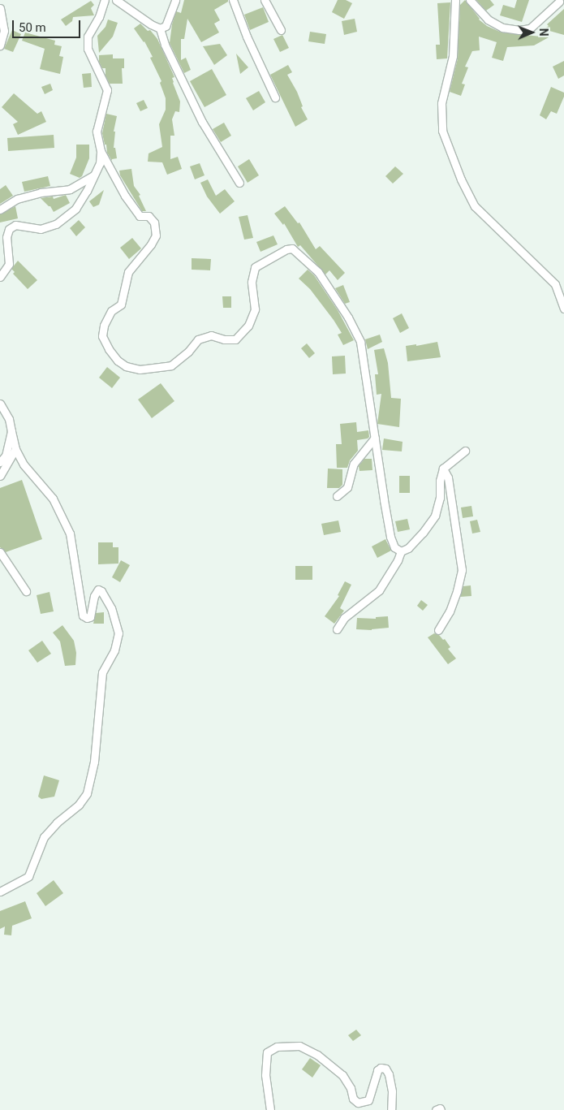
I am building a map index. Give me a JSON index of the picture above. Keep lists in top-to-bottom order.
{
  "scale_bar": "50 m",
  "north": "right"
}
